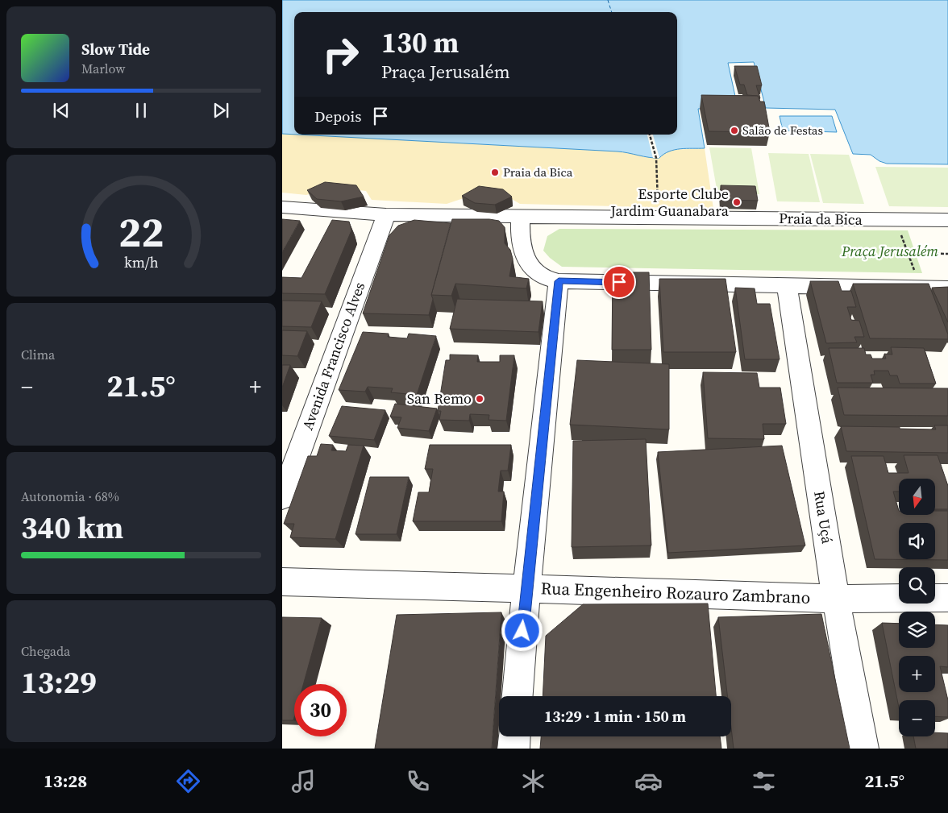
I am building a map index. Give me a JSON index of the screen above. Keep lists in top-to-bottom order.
{
  "streets": {
    "street": [
      "Praia da Bica",
      "Avenida Francisco Alves",
      "Rua Uçá",
      "Rua Engenheiro Rozauro Zambrano"
    ]
  },
  "crossings": [
    ["Praia da Bica", "Avenida Francisco Alves"],
    ["Rua Uçá", "Rua Engenheiro Rozauro Zambrano"]
  ],
  "parks": ["Praça Jerusalém"],
  "places": [
    "Salão de Festas",
    "Praia da Bica",
    "Esporte Clube Jardim Guanabara",
    "San Remo"
  ],
  "north": "bottom",
  "page": {
    "turn": ["130 m", "Praça Jerusalém"],
    "song": ["Slow Tide", "Marlow"],
    "then": "Depois",
    "tile": [
      "Clima",
      ["Autonomia · 68%", "340 km"],
      ["Chegada", "13:29"]
    ],
    "heat": ["−", "21.5°", "+"],
    "map_buttons": ["+", "−"],
    "limit": "30",
    "trip": "13:29 · 1 min · 150 m",
    "tabs": ["13:28", "21.5°"],
    "gauge": ["22", "km/h"]
  }
}
